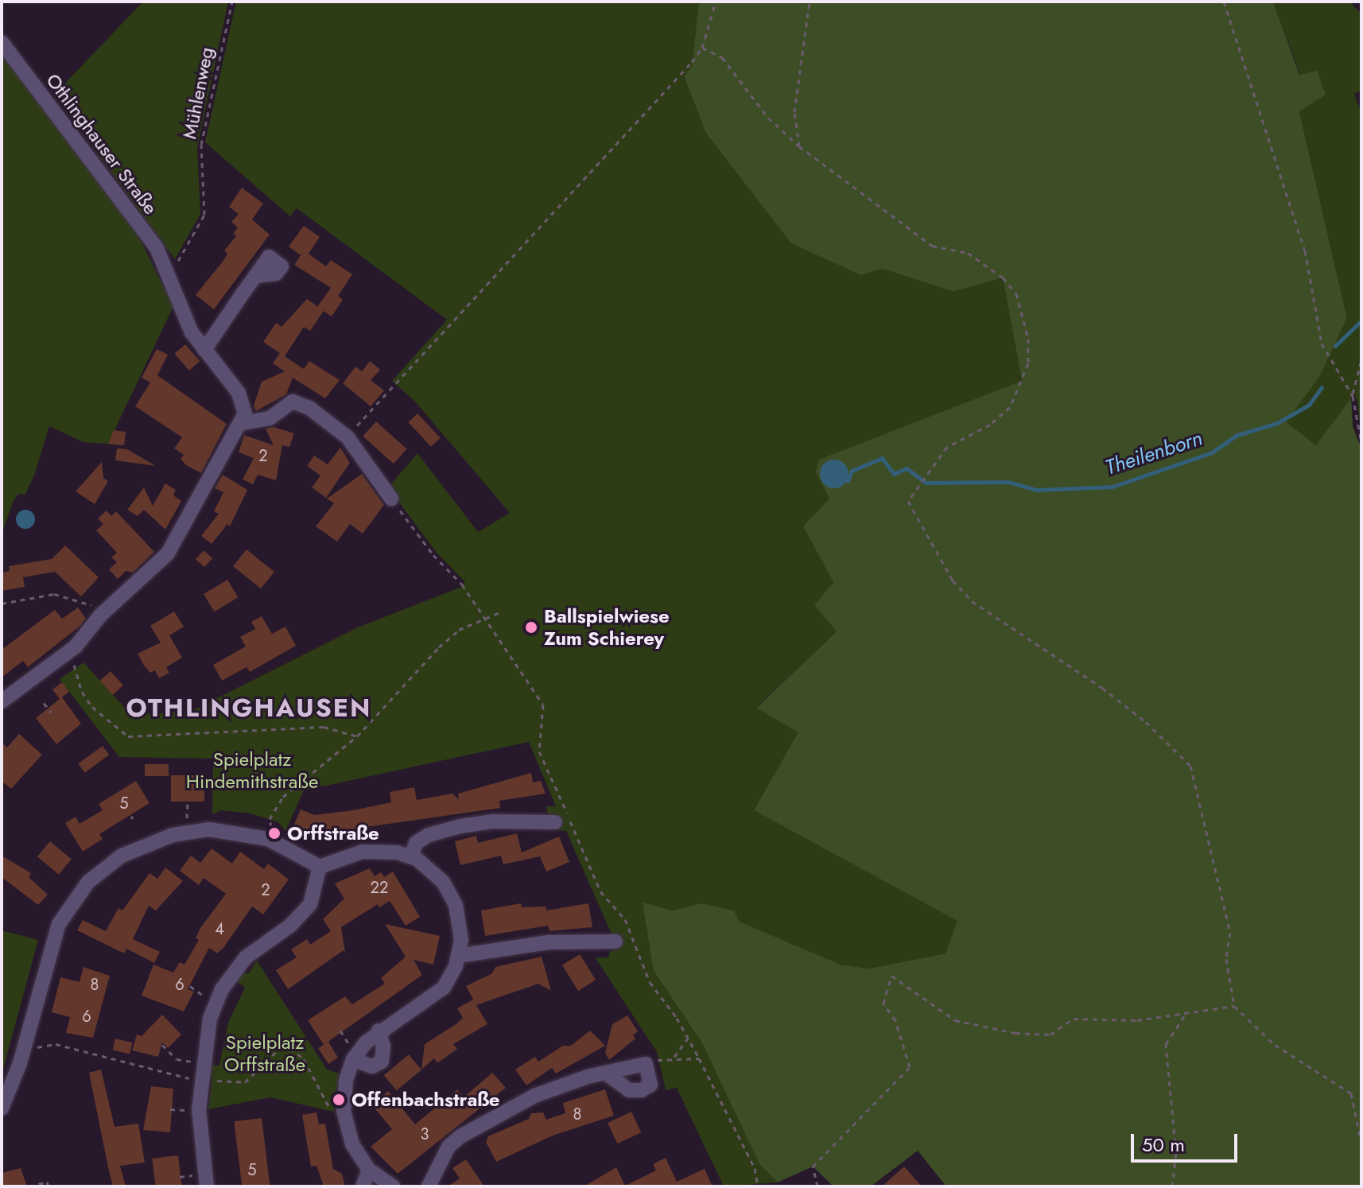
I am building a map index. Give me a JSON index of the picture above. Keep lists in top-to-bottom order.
{
  "streets": {
    "street": ["Othlinghauser Straße"],
    "path": ["Mühlenweg"]
  },
  "crossings": [
    ["Mühlenweg", "Othlinghauser Straße"]
  ],
  "districts": ["OTHLINGHAUSEN"],
  "water": ["Theilenborn"],
  "parks": ["Spielplatz Hindemithstraße", "Spielplatz Orffstraße"],
  "places": ["Ballspielwiese Zum Schierey", "Orffstraße", "Offenbachstraße"],
  "house_numbers": [
    "2",
    "5",
    "22",
    "2",
    "4",
    "8",
    "6",
    "6",
    "8",
    "3",
    "5"
  ],
  "scale_bar": "50 m"
}
